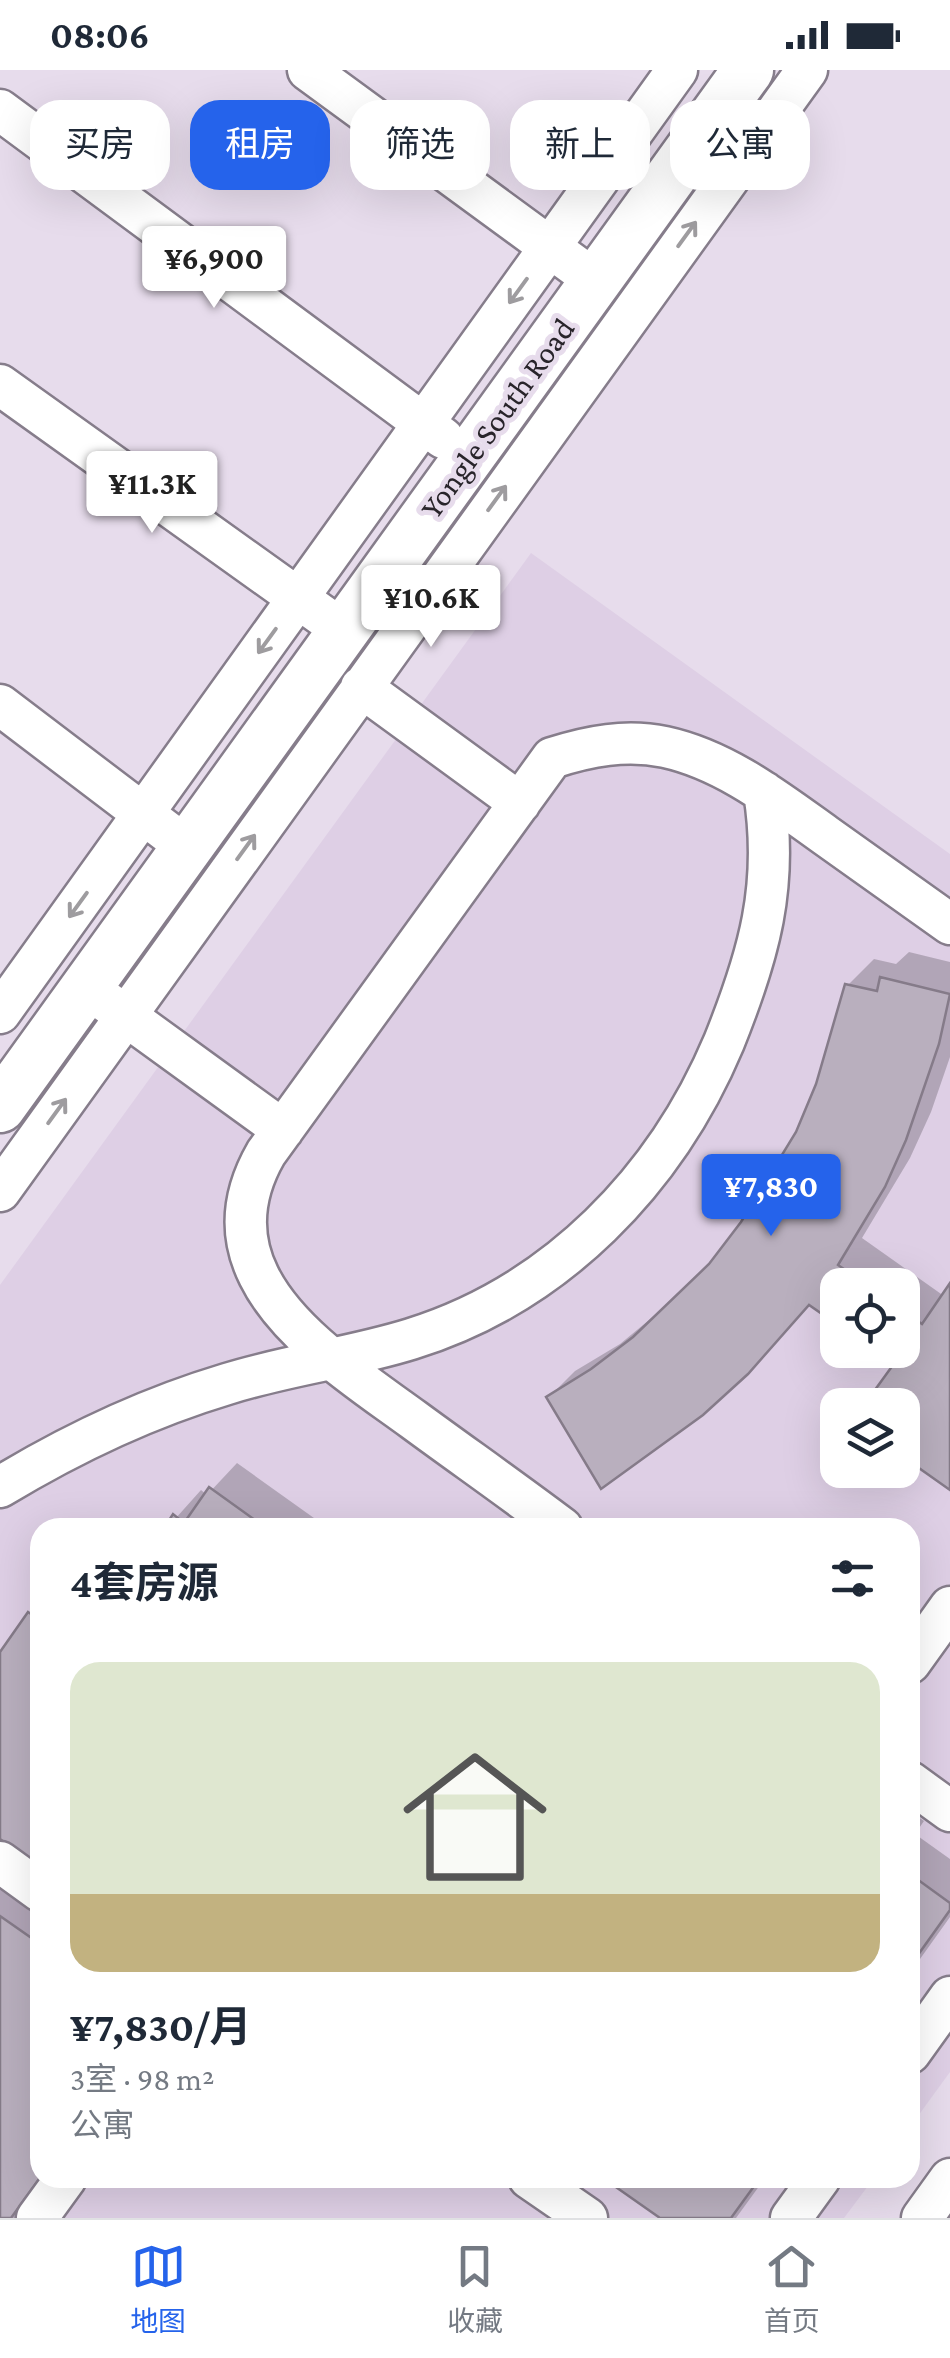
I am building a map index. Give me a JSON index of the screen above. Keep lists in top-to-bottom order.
{
  "streets": {
    "main road": ["Yongle South Road"]
  },
  "page": {
    "status": "08:06",
    "chip": [
      "买房",
      "租房",
      "筛选",
      "新上",
      "公寓"
    ],
    "price": [
      "¥6,900",
      "¥11.3K",
      "¥10.6K",
      "¥7,830"
    ],
    "heading": "4套房源",
    "list": [
      {
        "name": "¥7,830/月",
        "note": "3室 · 98 m² · 公寓"
      }
    ],
    "tabs": ["地图", "收藏", "首页"]
  }
}
